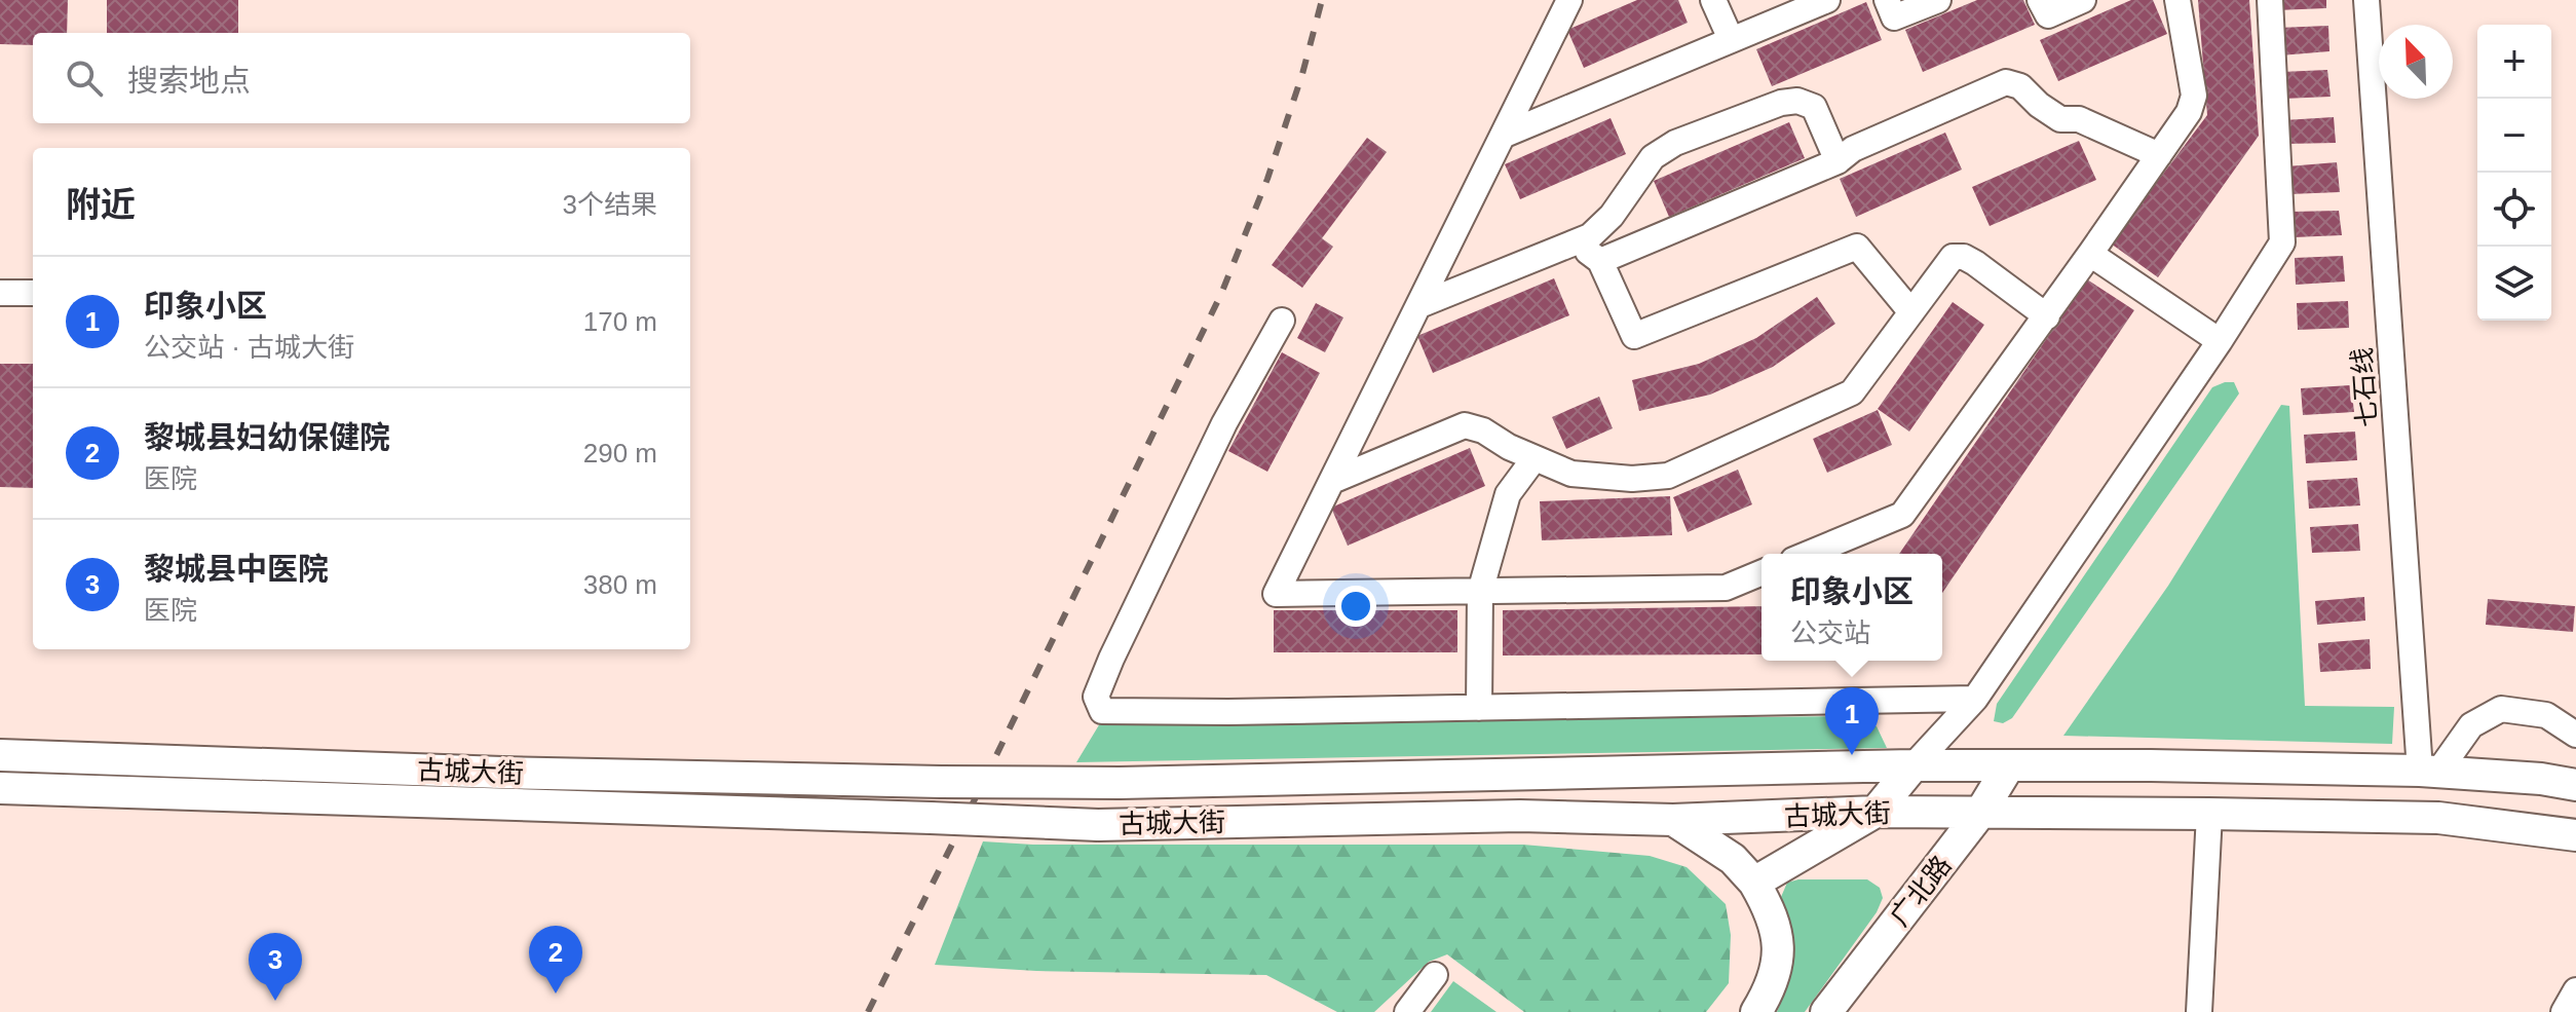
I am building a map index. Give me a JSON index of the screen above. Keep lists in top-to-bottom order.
{
  "streets": {
    "main road": ["古城大街", "广北路"],
    "street": ["七石线"]
  },
  "crossings": [
    ["七石线", "古城大街"],
    ["古城大街", "广北路"]
  ],
  "north": "top left",
  "page": {
    "map_buttons": ["+", "−"],
    "search": "搜索地点",
    "heading": ["附近", "3个结果"],
    "list": [
      {
        "mark": "1",
        "name": "印象小区",
        "note": "公交站 · 古城大街",
        "value": "170 m"
      },
      {
        "mark": "2",
        "name": "黎城县妇幼保健院",
        "note": "医院",
        "value": "290 m"
      },
      {
        "mark": "3",
        "name": "黎城县中医院",
        "note": "医院",
        "value": "380 m"
      }
    ],
    "popup": ["印象小区", "公交站"],
    "pins": ["1", "2", "3"]
  }
}
